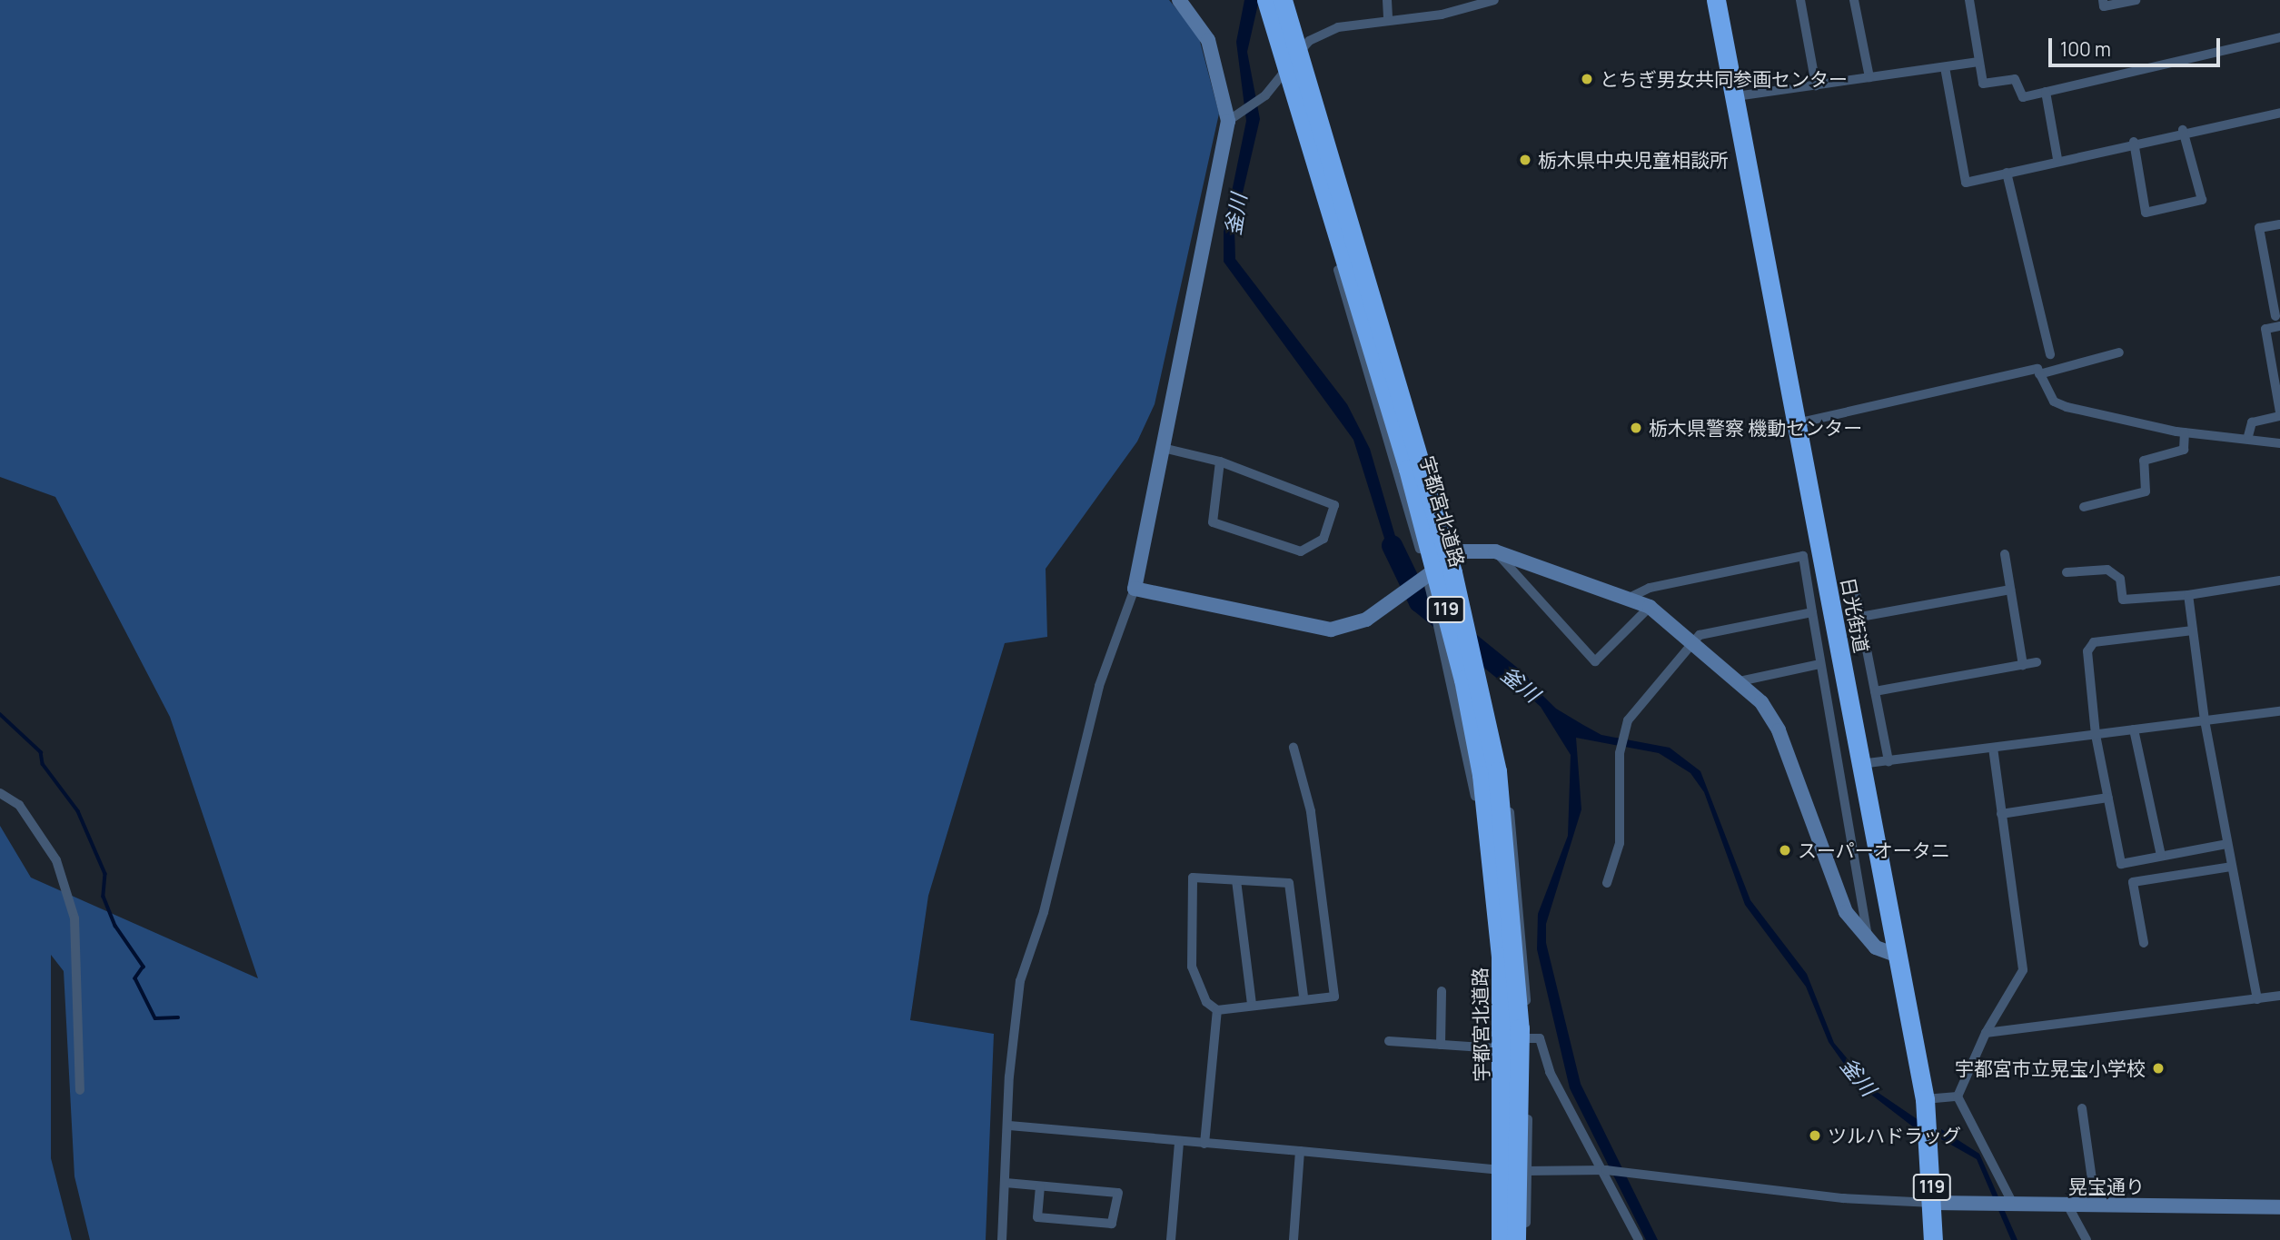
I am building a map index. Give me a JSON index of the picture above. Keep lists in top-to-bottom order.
{
  "streets": {
    "highway": ["宇都宮北道路", "119", "日光街道"],
    "street": ["晃宝通り"]
  },
  "crossings": [
    ["日光街道", "晃宝通り"]
  ],
  "water": ["釜川"],
  "places": [
    "とちぎ男女共同参画センター",
    "栃木県中央児童相談所",
    "栃木県警察 機動センター",
    "スーパーオータニ",
    "宇都宮市立晃宝小学校",
    "ツルハドラッグ"
  ],
  "scale_bar": "100 m"
}
